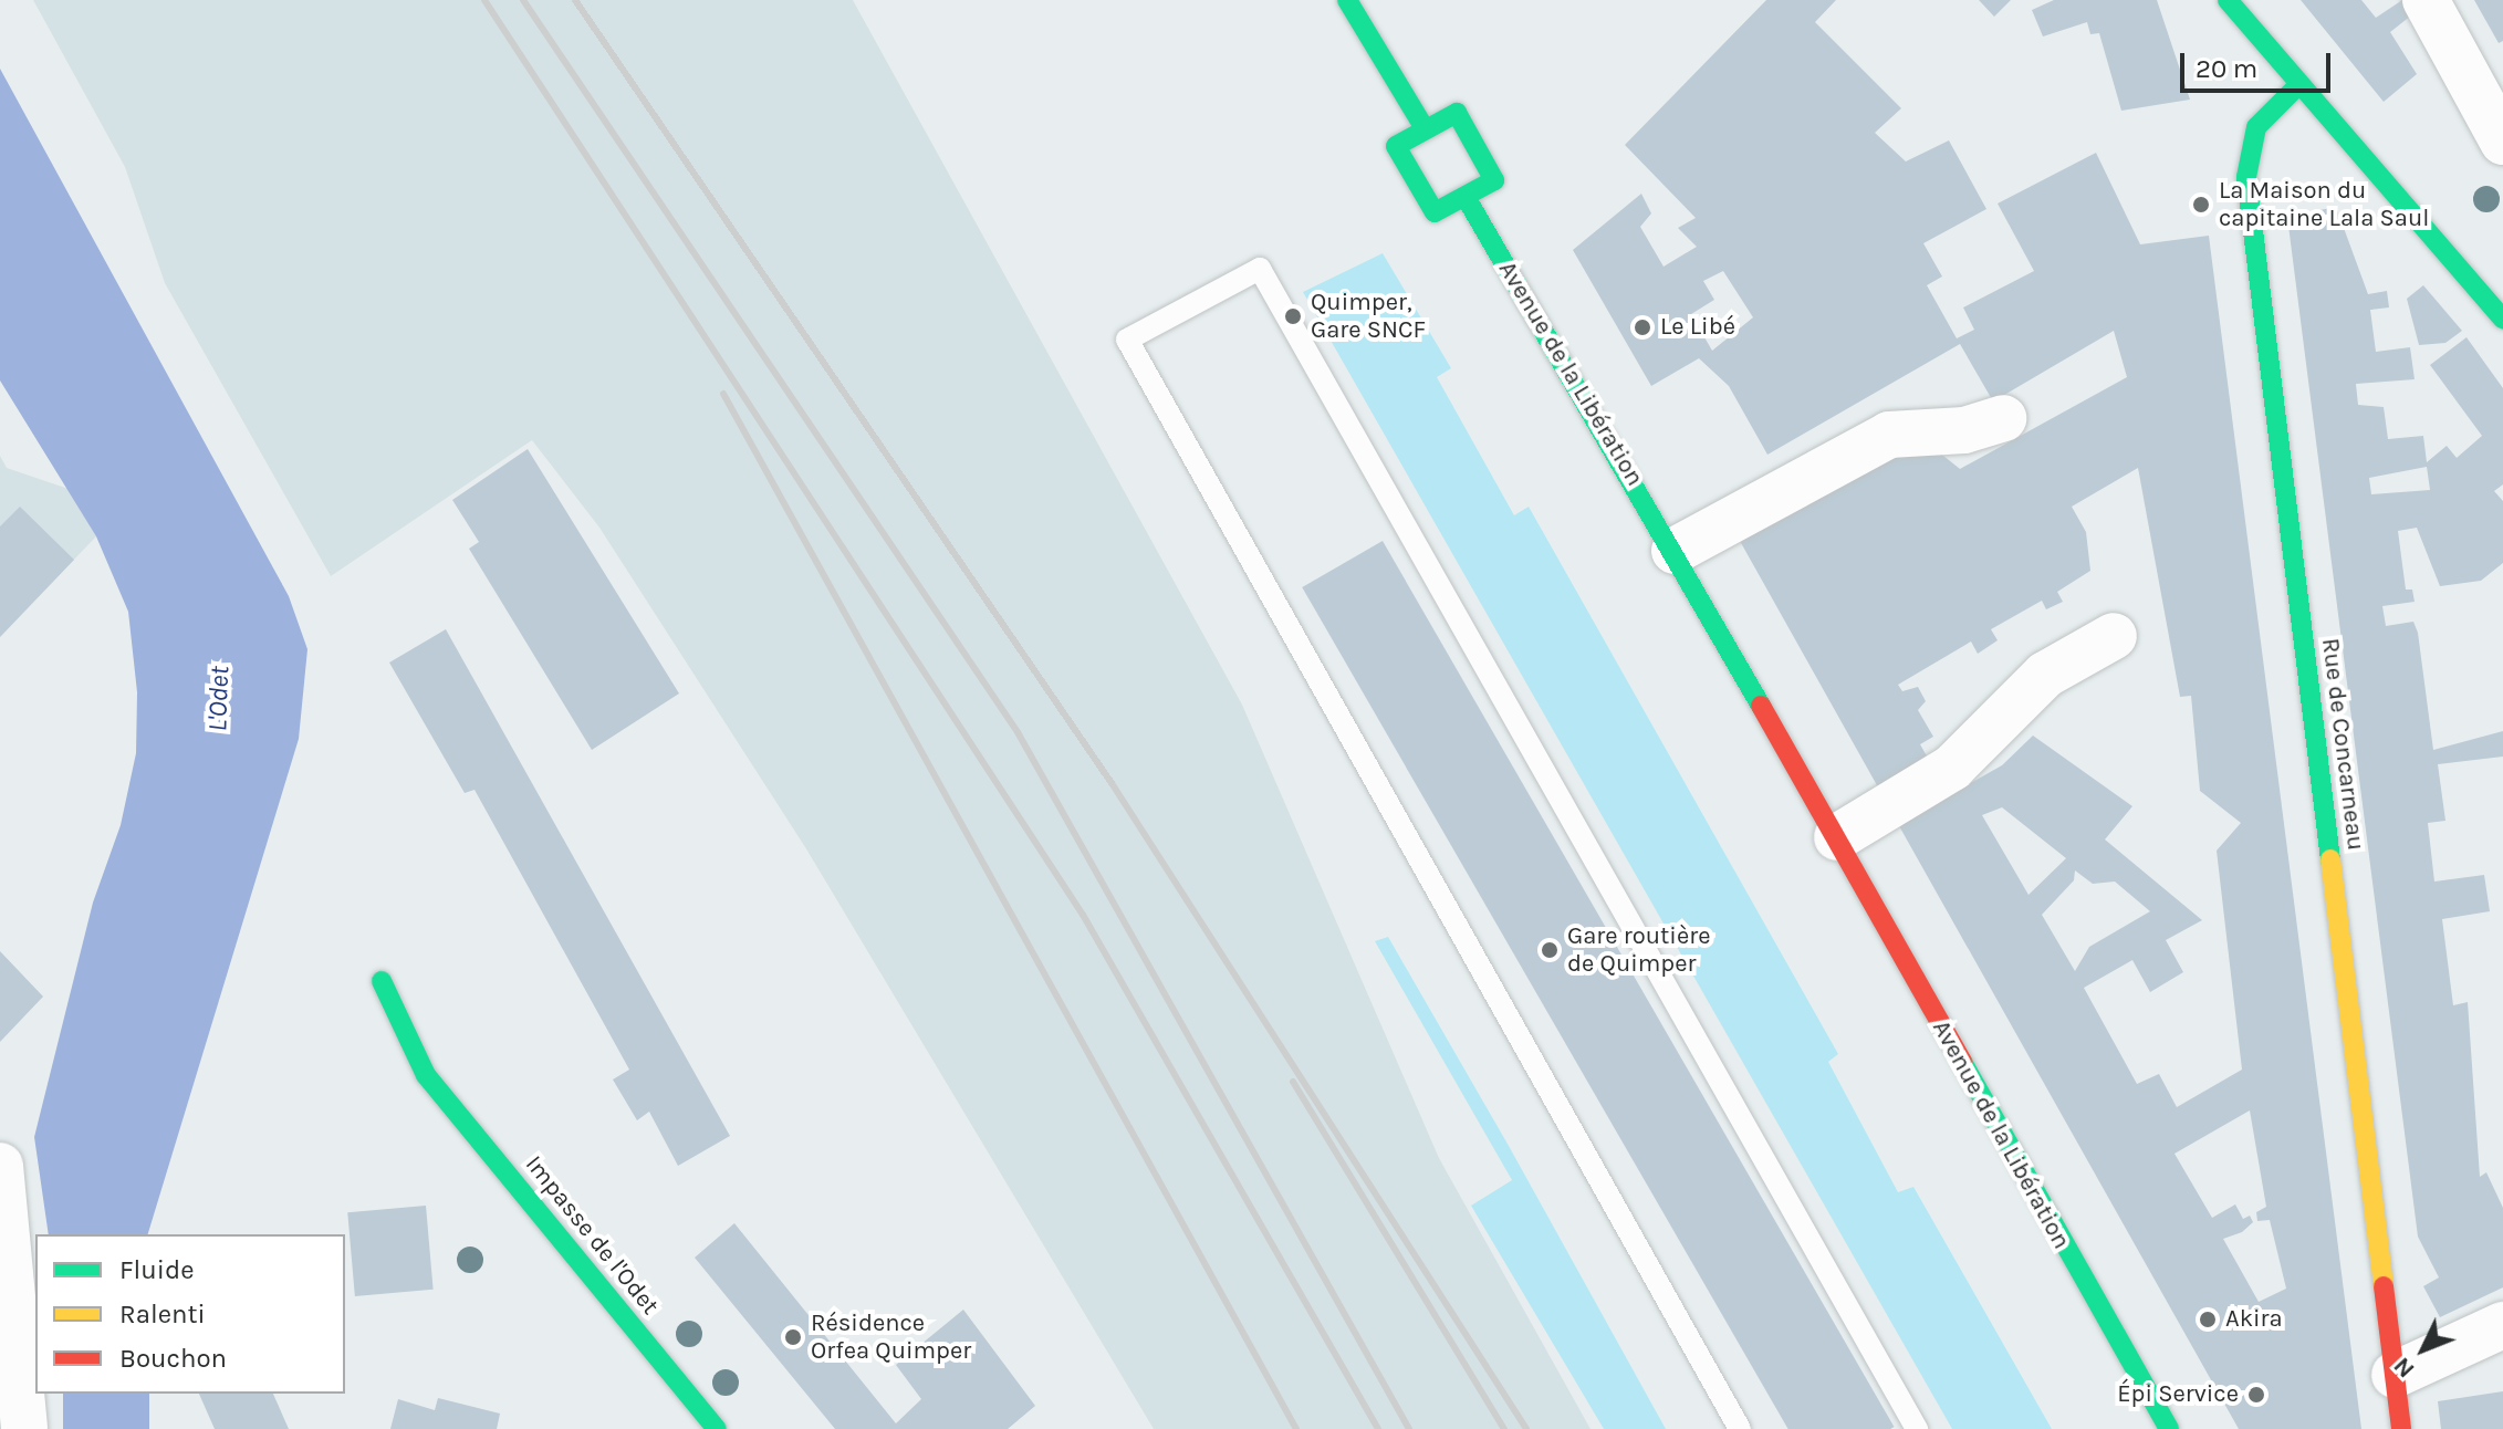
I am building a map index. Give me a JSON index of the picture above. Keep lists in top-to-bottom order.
{
  "streets": {
    "street": ["Avenue de la Libération", "Rue de Concarneau", "Impasse de l'Odet"]
  },
  "water": ["L'Odet"],
  "places": [
    "La Maison du capitaine Lala Saul",
    "Quimper, Gare SNCF",
    "Le Libé",
    "Gare routière de Quimper",
    "Akira",
    "Résidence Orfea Quimper",
    "Épi Service"
  ],
  "legend": ["Fluide", "Ralenti", "Bouchon"],
  "scale_bar": "20 m",
  "north": "bottom left"
}
